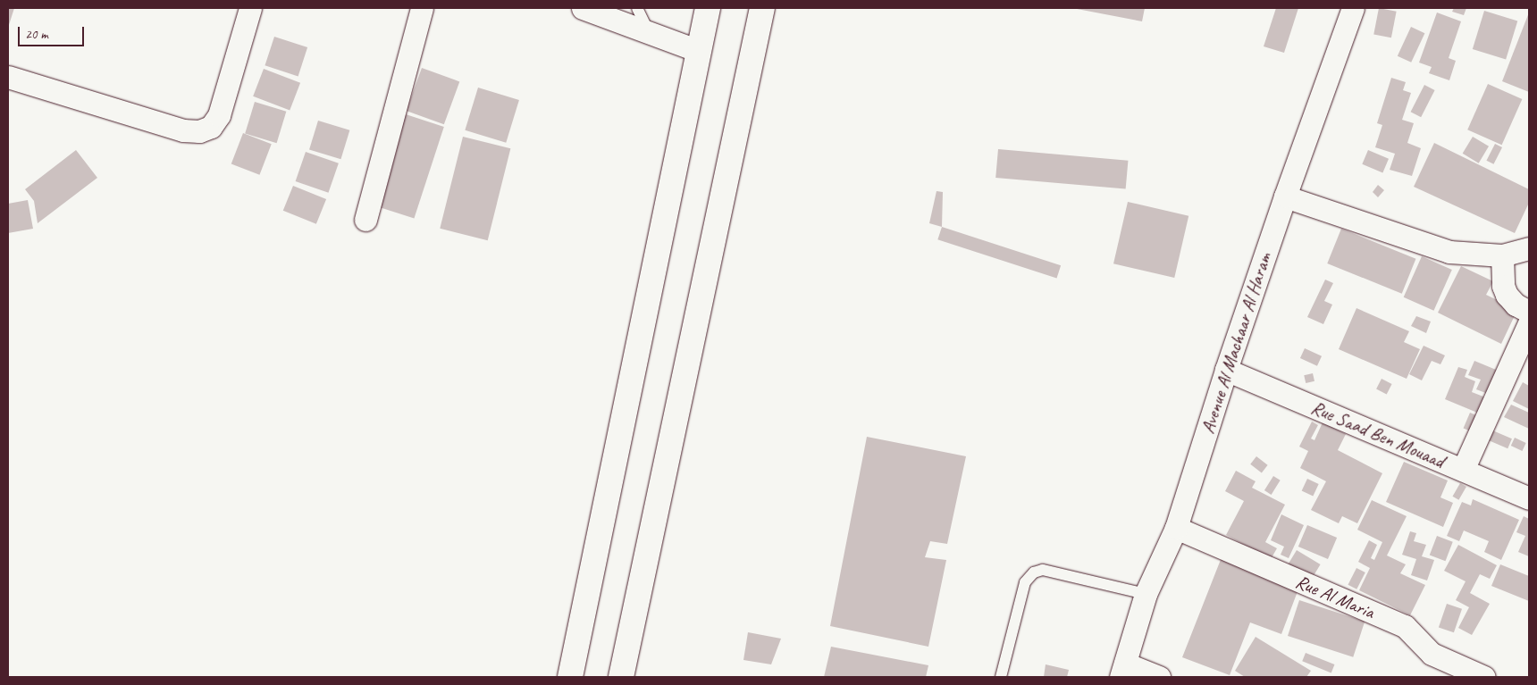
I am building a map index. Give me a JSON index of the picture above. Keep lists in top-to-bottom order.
{
  "streets": {
    "street": ["Avenue Al Machaar Al Haram", "Rue Saad Ben Mouaad", "Rue Al Maria"]
  },
  "crossings": [
    ["Avenue Al Machaar Al Haram", "Rue Saad Ben Mouaad"],
    ["Avenue Al Machaar Al Haram", "Rue Al Maria"]
  ],
  "scale_bar": "20 m"
}
